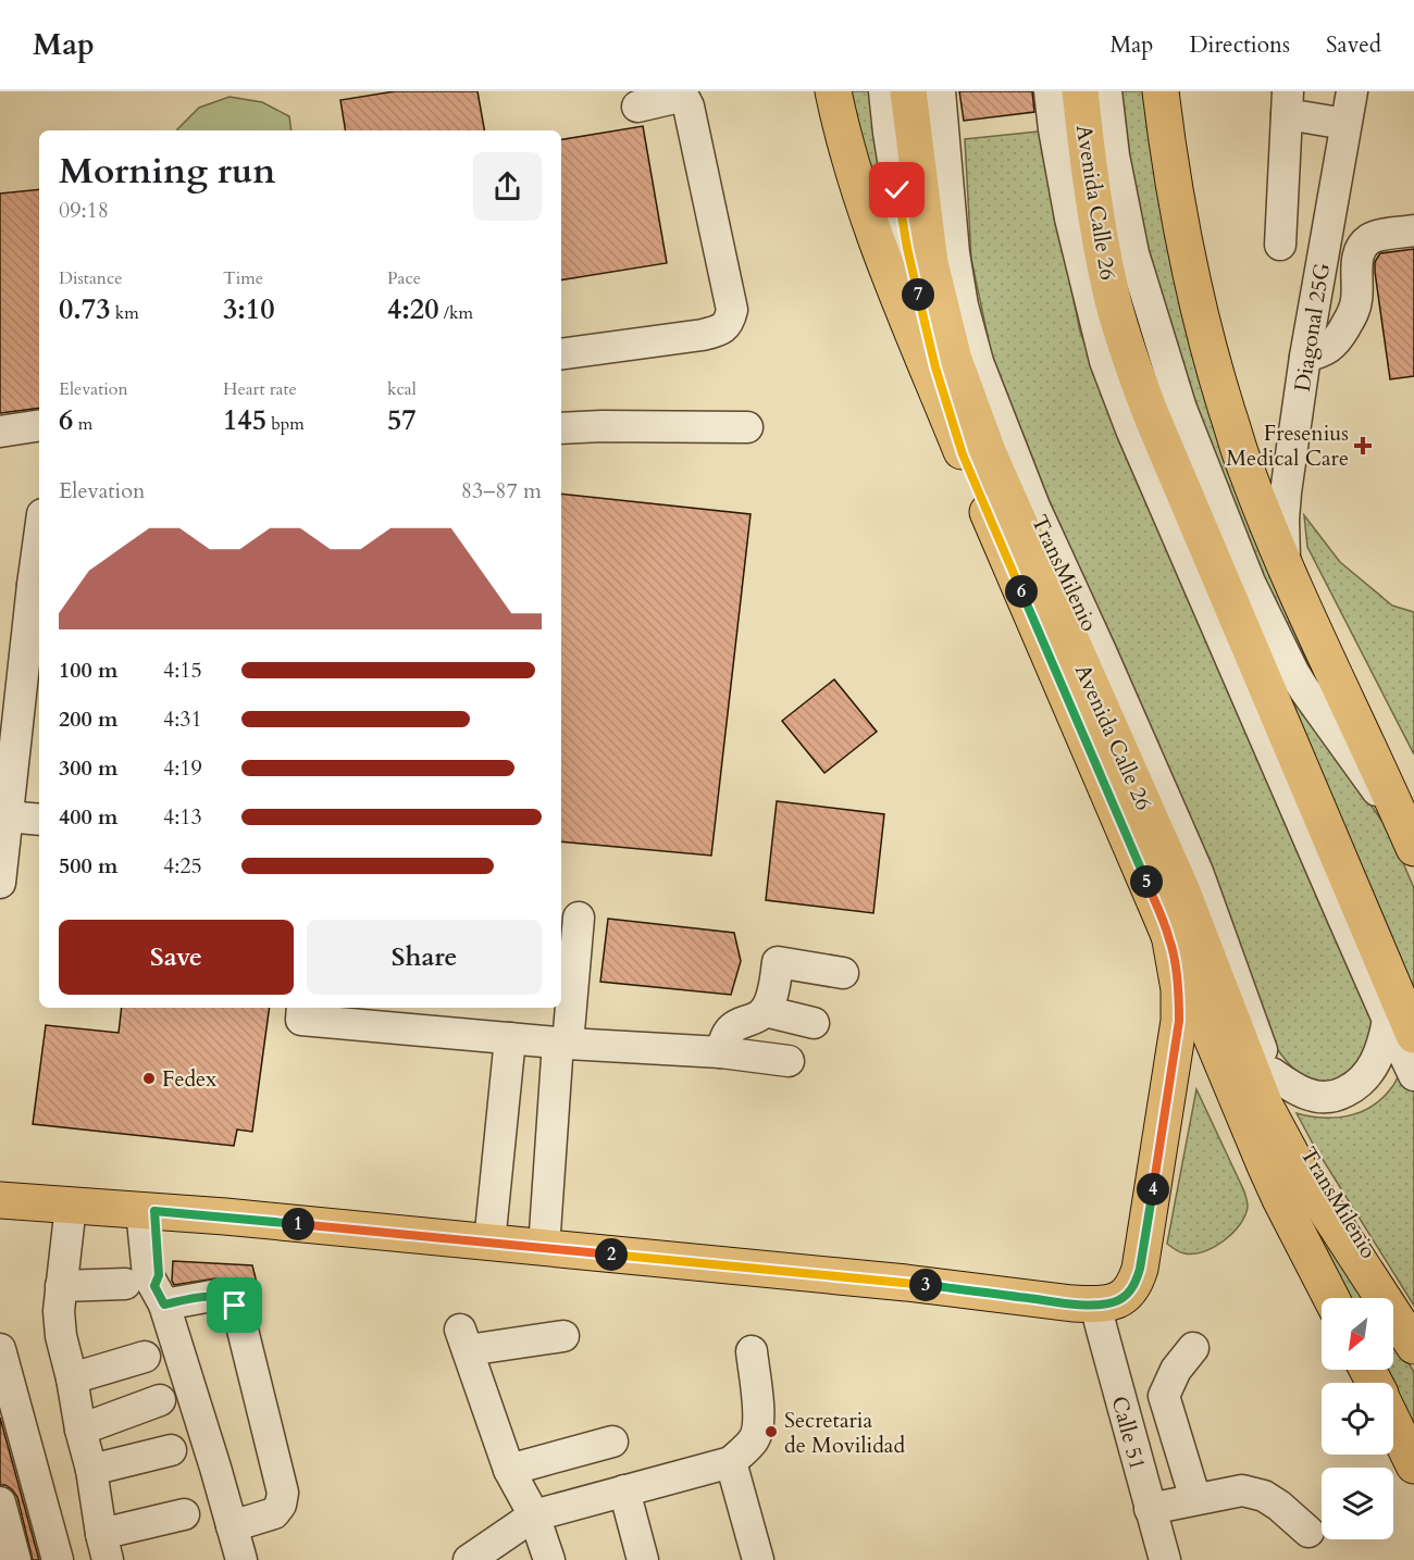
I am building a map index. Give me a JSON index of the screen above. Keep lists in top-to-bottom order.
{
  "streets": {
    "main road": ["Avenida Calle 26"],
    "street": ["Diagonal 25G", "TransMilenio", "Calle 51"]
  },
  "places": {
    "health": ["Fresenius Medical Care"],
    "other": ["Fedex", "Secretaria de Movilidad"]
  },
  "north": "bottom left",
  "page": {
    "header": "Map",
    "nav": ["Map", "Directions", "Saved"],
    "heading": ["Morning run", "09:18"],
    "stats": [
      ["Distance", "0.73 km"],
      ["Time", "3:10"],
      ["Pace", "4:20 /km"],
      ["Elevation", "6 m"],
      ["Heart rate", "145 bpm"],
      ["kcal", "57"]
    ],
    "pins": [
      "7",
      "6",
      "5",
      "4",
      "1",
      "2",
      "3"
    ],
    "chart": ["Elevation", "83–87 m"],
    "list": [
      {
        "name": "100 m",
        "note": "4:15"
      },
      {
        "name": "200 m",
        "note": "4:31"
      },
      {
        "name": "300 m",
        "note": "4:19"
      },
      {
        "name": "400 m",
        "note": "4:13"
      },
      {
        "name": "500 m",
        "note": "4:25"
      }
    ],
    "buttons": ["Save", "Share"]
  }
}
